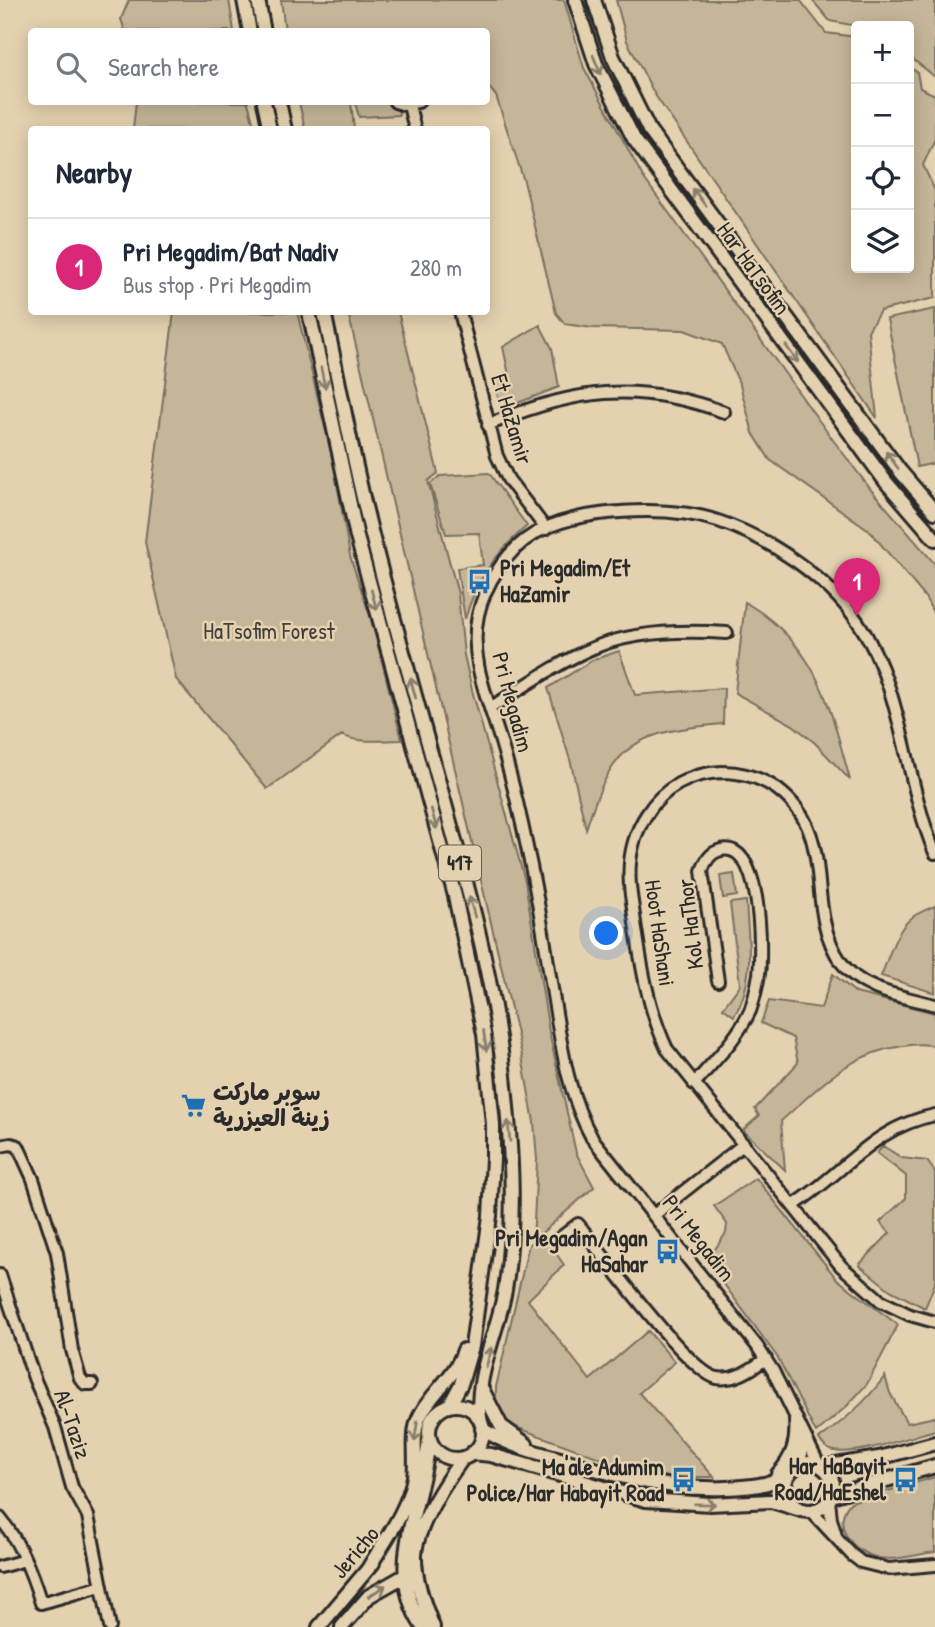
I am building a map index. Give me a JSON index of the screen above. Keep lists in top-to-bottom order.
{
  "streets": {
    "main road": ["Har HaTsofim", "417", "Jericho"],
    "street": [
      "Et HaZamir",
      "Pri Megadim",
      "Kol HaThor",
      "Hoot HaShani",
      "Al-Taziz"
    ]
  },
  "crossings": [
    ["Et HaZamir", "Pri Megadim"],
    ["Kol HaThor", "Hoot HaShani"]
  ],
  "parks": ["HaTsofim Forest"],
  "places": {
    "bus stop": [
      "Pri Megadim/Et HaZamir",
      "Pri Megadim/Agan HaSahar",
      "Har HaBayit Road/HaEshel",
      "Ma'ale Adumim Police/Har Habayit Road"
    ],
    "supermarket": ["سوبر ماركت زينة العيزرية"]
  },
  "page": {
    "map_buttons": ["+", "−"],
    "search": "Search here",
    "heading": "Nearby",
    "list": [
      {
        "mark": "1",
        "name": "Pri Megadim/Bat Nadiv",
        "note": "Bus stop · Pri Megadim",
        "value": "280 m"
      }
    ],
    "pins": "1"
  }
}
